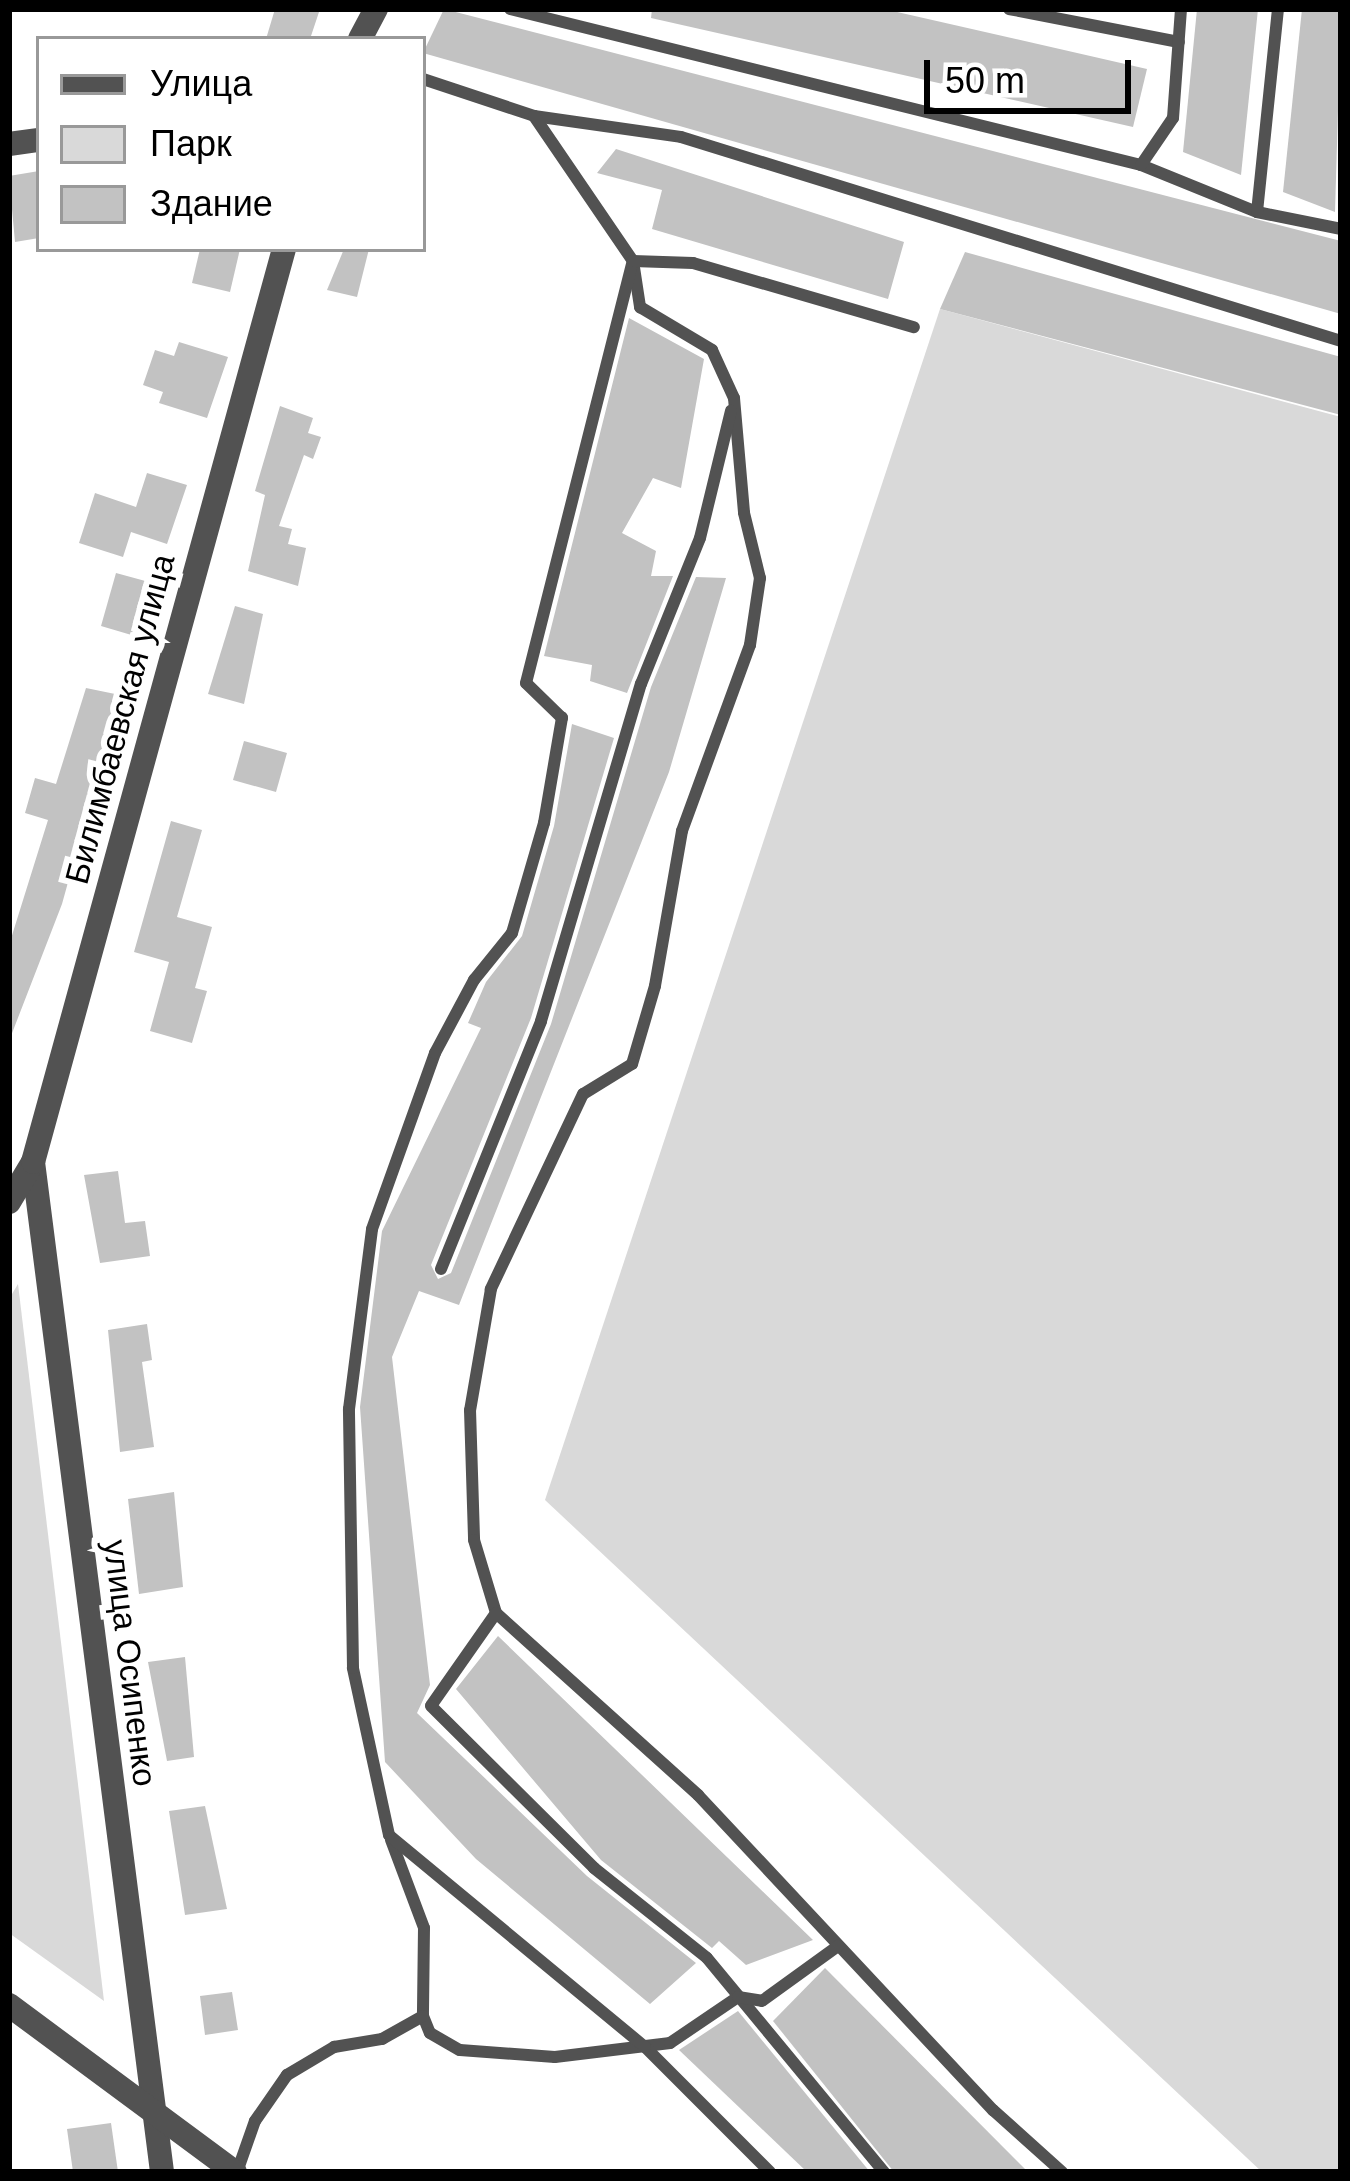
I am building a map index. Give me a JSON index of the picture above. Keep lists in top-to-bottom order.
{
  "streets": {
    "street": ["Билимбаевская улица", "улица Осипенко"]
  },
  "crossings": [
    ["Билимбаевская улица", "улица Осипенко"]
  ],
  "legend": ["Улица", "Парк", "Здание"],
  "scale_bar": "50 m"
}
